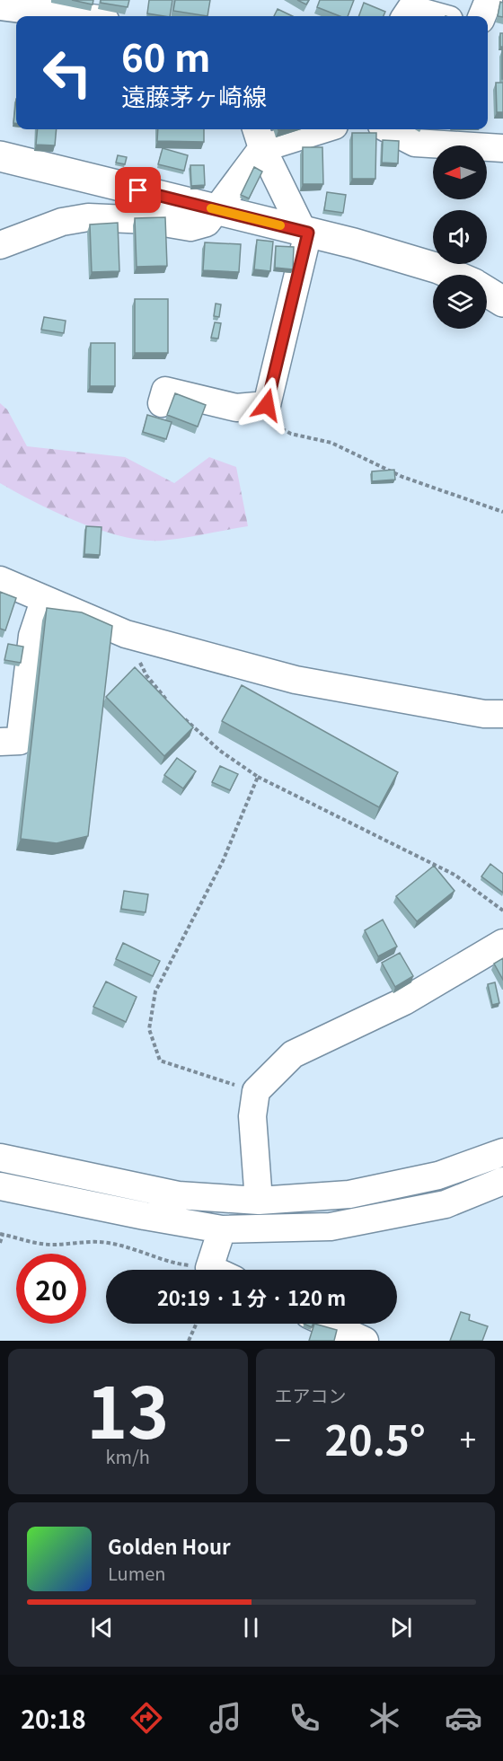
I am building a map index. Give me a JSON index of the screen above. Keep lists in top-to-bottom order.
{
  "north": "left",
  "page": {
    "turn": ["60 m", "遠藤茅ヶ崎線"],
    "limit": "20",
    "trip": "20:19 · 1 分 · 120 m",
    "tile": [
      ["13", "km/h"],
      "エアコン"
    ],
    "heat": ["−", "20.5°", "+"],
    "song": ["Golden Hour", "Lumen"],
    "tabs": "20:18"
  }
}
